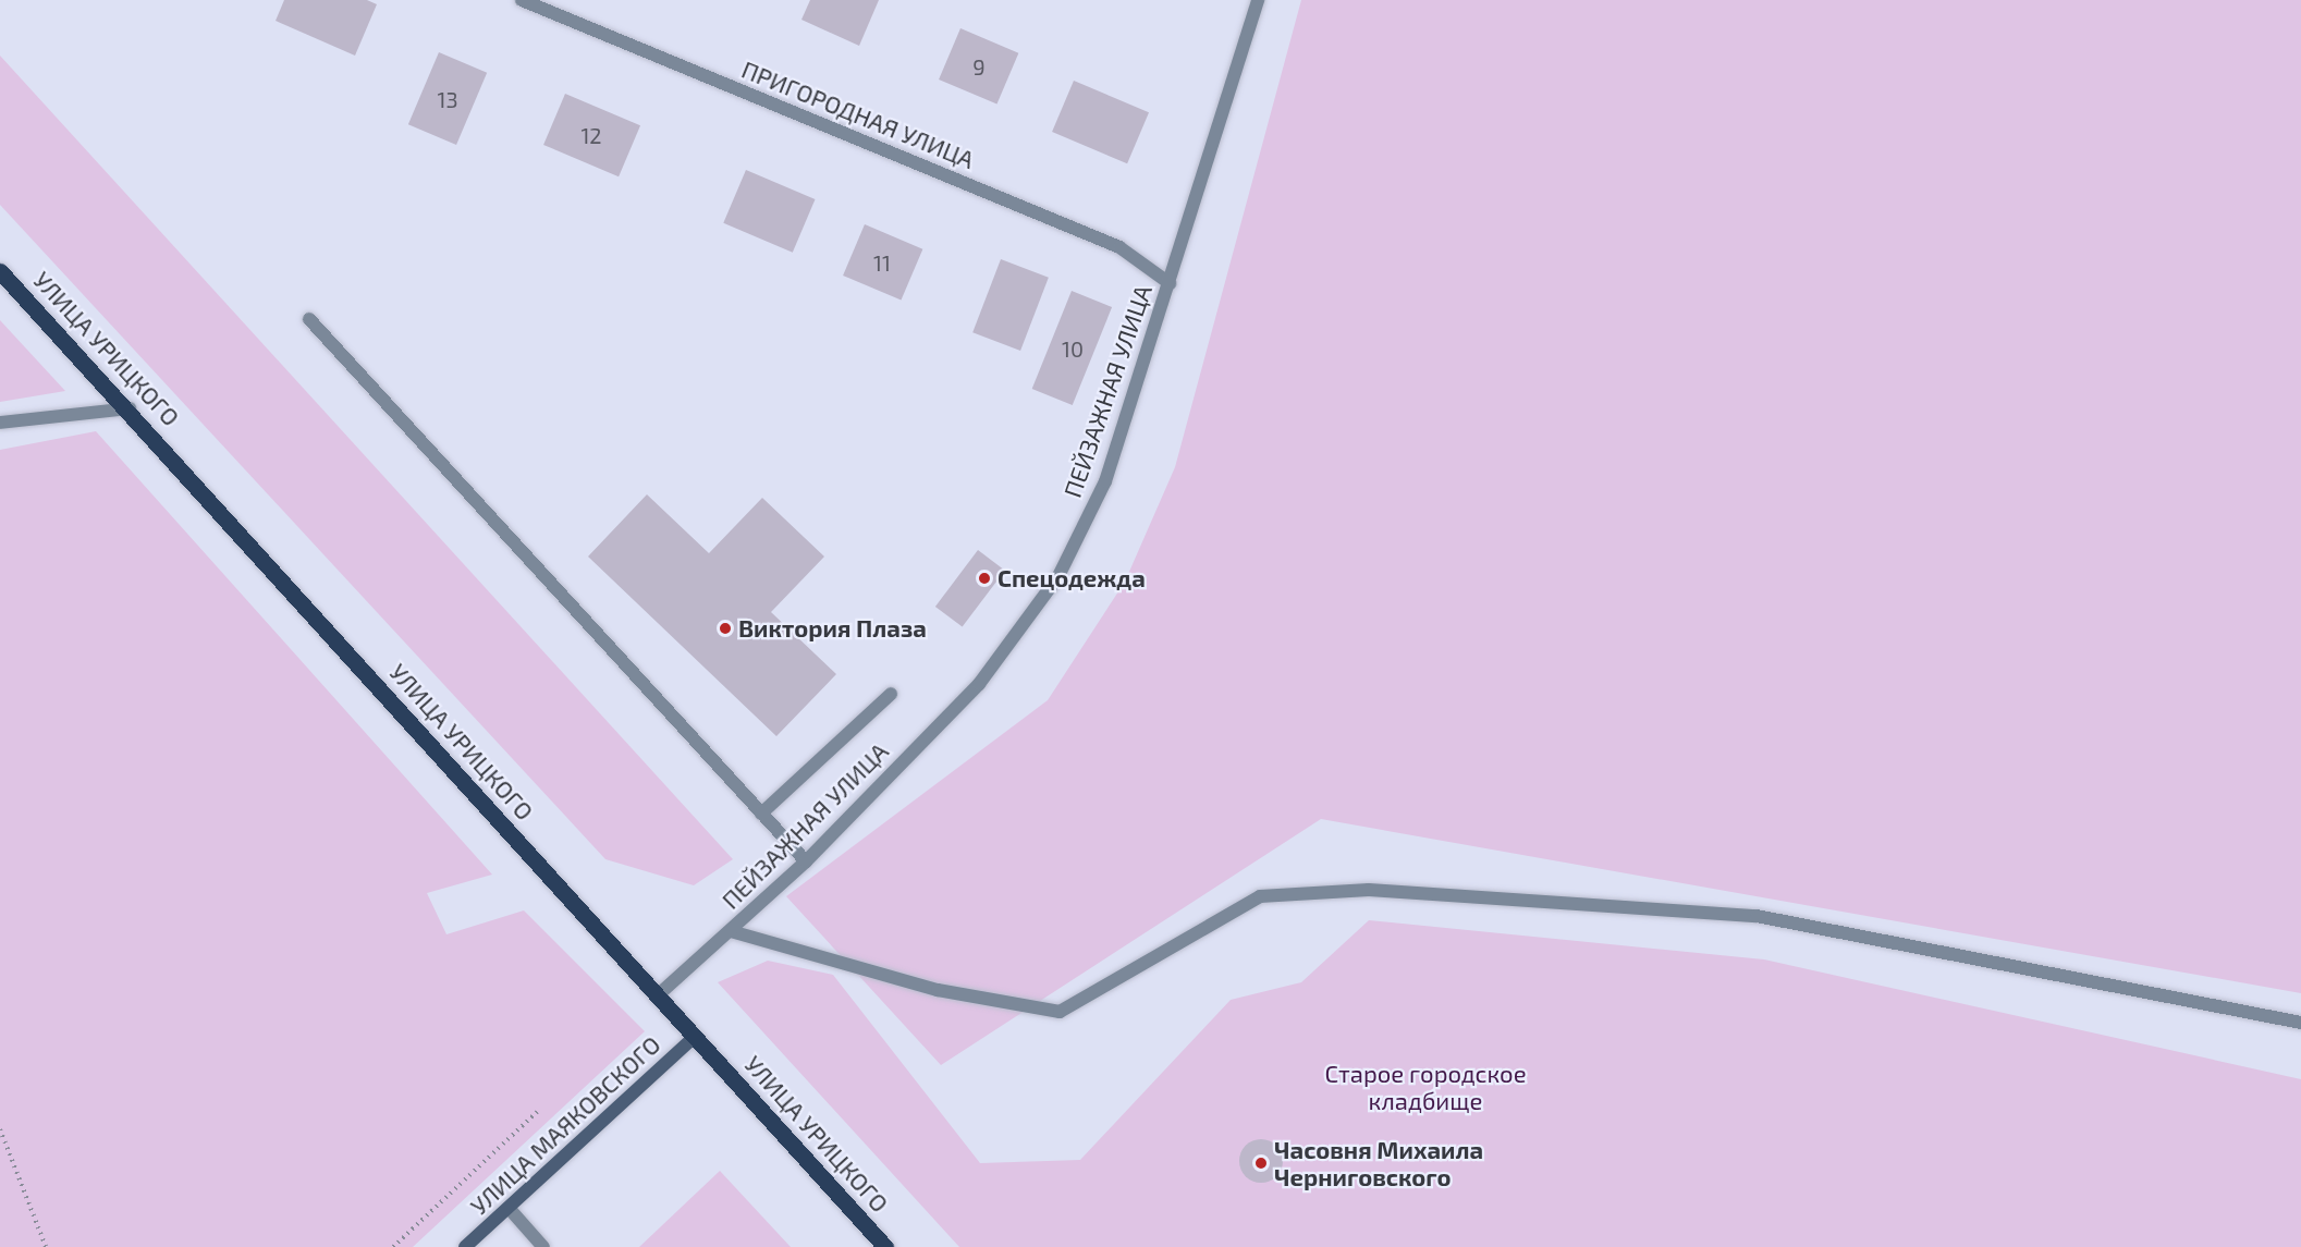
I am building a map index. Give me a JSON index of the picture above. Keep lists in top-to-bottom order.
{
  "streets": {
    "main road": ["УЛИЦА УРИЦКОГО", "УЛИЦА МАЯКОВСКОГО"],
    "street": ["ПРИГОРОДНАЯ УЛИЦА", "ПЕЙЗАЖНАЯ УЛИЦА"]
  },
  "crossings": [
    ["ПРИГОРОДНАЯ УЛИЦА", "ПЕЙЗАЖНАЯ УЛИЦА"],
    ["УЛИЦА УРИЦКОГО", "ПЕЙЗАЖНАЯ УЛИЦА"],
    ["УЛИЦА УРИЦКОГО", "УЛИЦА МАЯКОВСКОГО"]
  ],
  "parks": ["Старое городское кладбище"],
  "places": ["Спецодежда", "Виктория Плаза", "Часовня Михаила Черниговского"],
  "house_numbers": [
    "9",
    "13",
    "12",
    "11",
    "10"
  ]
}
